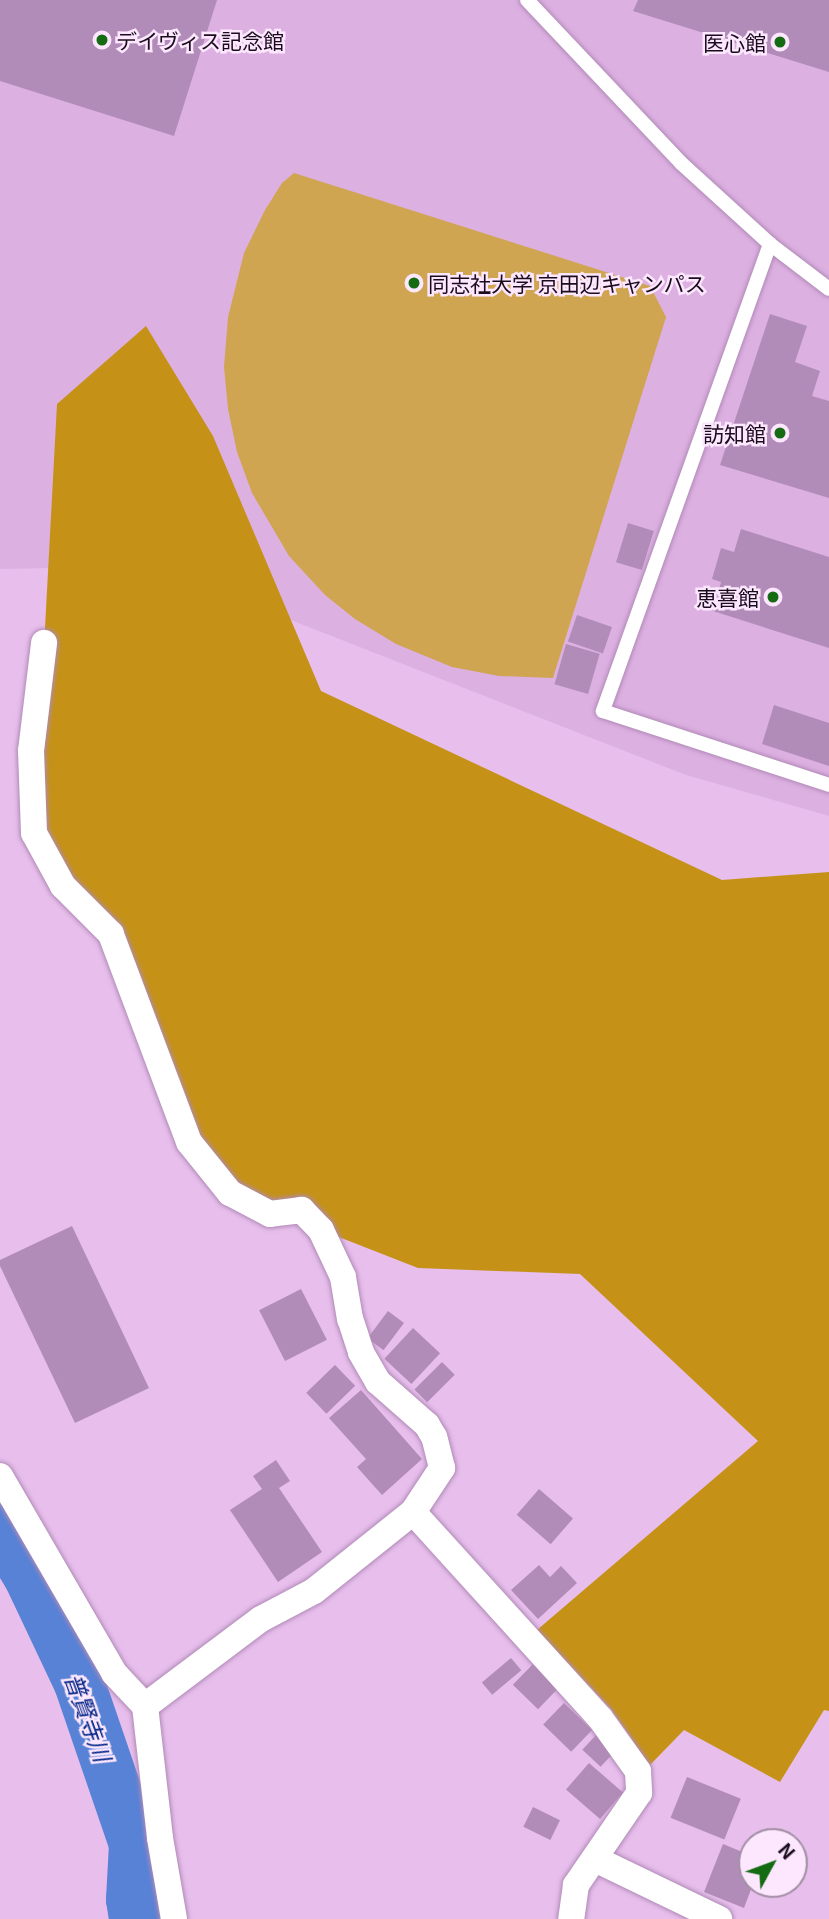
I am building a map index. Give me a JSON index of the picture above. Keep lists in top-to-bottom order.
{
  "water": ["普賢寺川"],
  "places": [
    "デイヴィス記念館",
    "医心館",
    "同志社大学 京田辺キャンパス",
    "訪知館",
    "恵喜館"
  ],
  "north": "top right"
}
